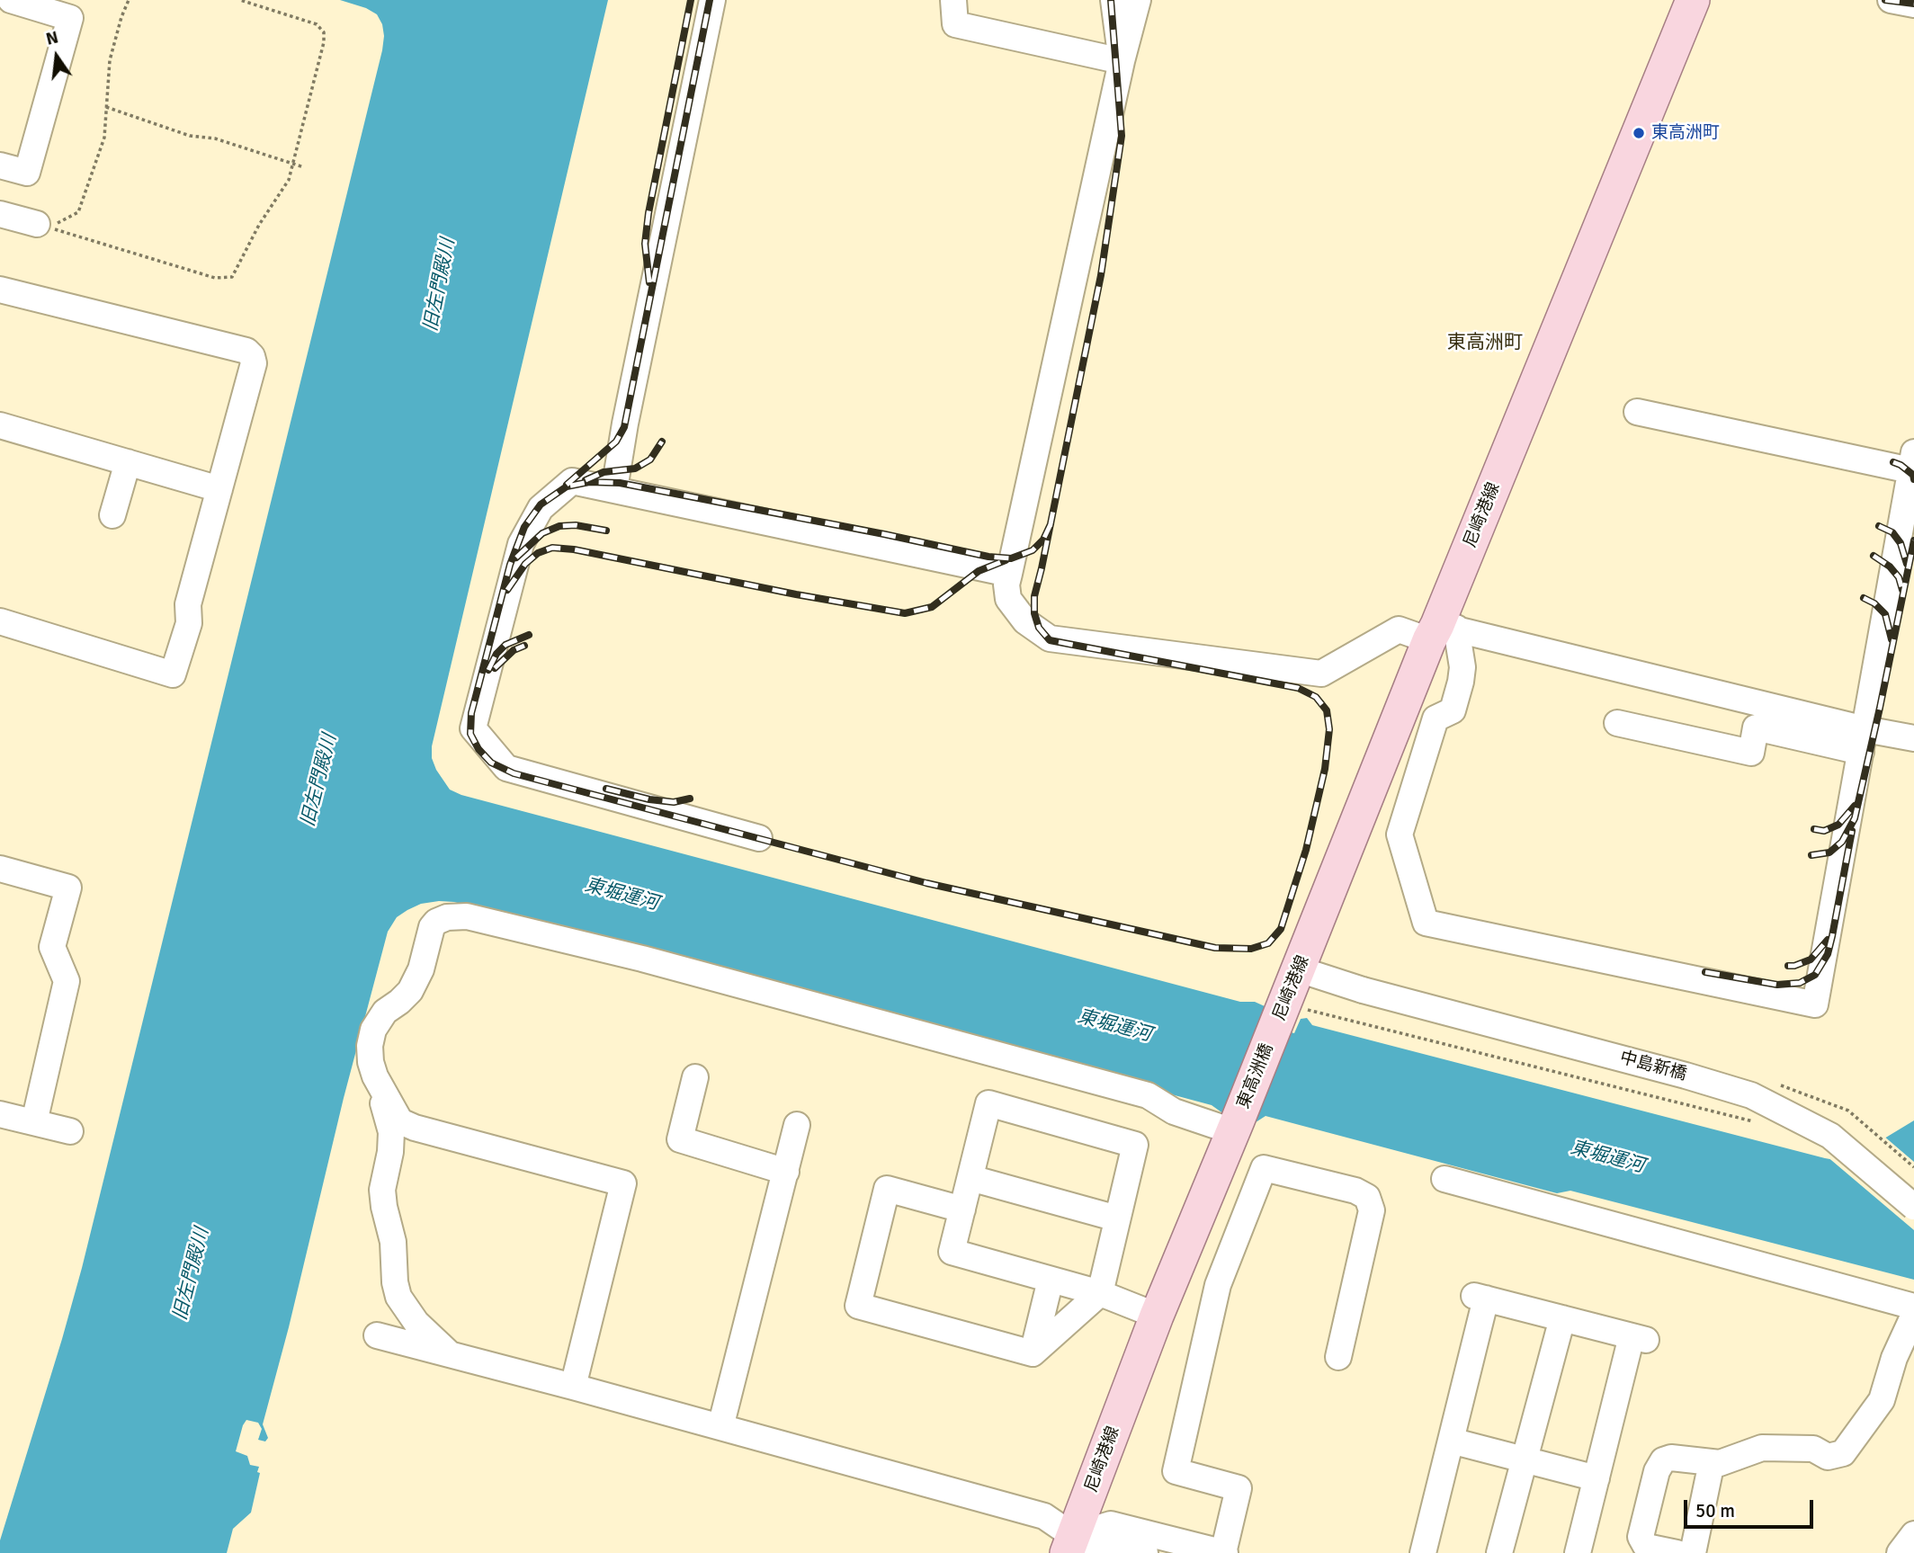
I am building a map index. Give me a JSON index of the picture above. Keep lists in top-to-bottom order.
{
  "streets": {
    "main road": ["尼崎港線", "東高洲橋"],
    "street": ["中島新橋"]
  },
  "crossings": [
    ["尼崎港線", "中島新橋"],
    ["尼崎港線", "東高洲橋"]
  ],
  "districts": ["東高洲町"],
  "water": ["旧左門殿川", "東堀運河"],
  "places": ["東高洲町"],
  "scale_bar": "50 m",
  "north": "top"
}
